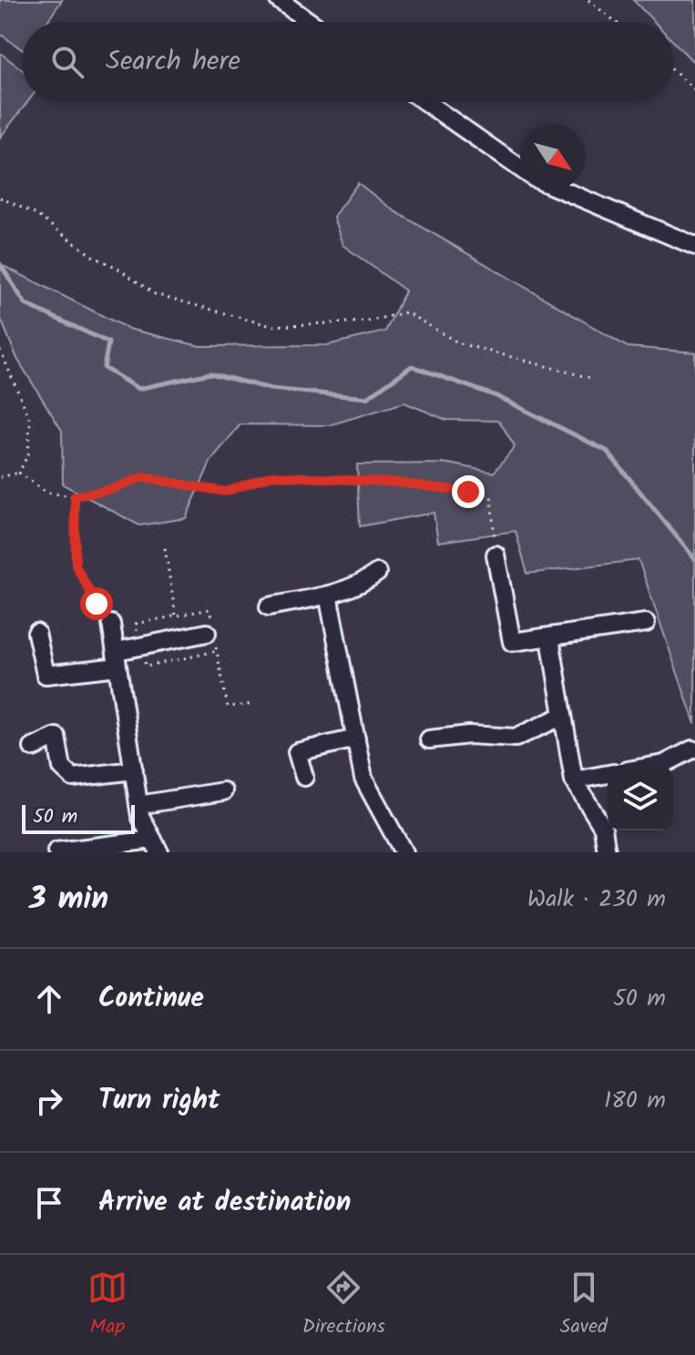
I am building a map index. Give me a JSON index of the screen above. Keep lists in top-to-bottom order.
{
  "scale_bar": "50 m",
  "north": "bottom right",
  "page": {
    "search": "Search here",
    "scale": "50 m",
    "heading": ["3 min", "Walk · 230 m"],
    "list": [
      ["Continue", "50 m"],
      ["Turn right", "180 m"],
      "Arrive at destination"
    ],
    "nav": ["Map", "Directions", "Saved"]
  }
}
